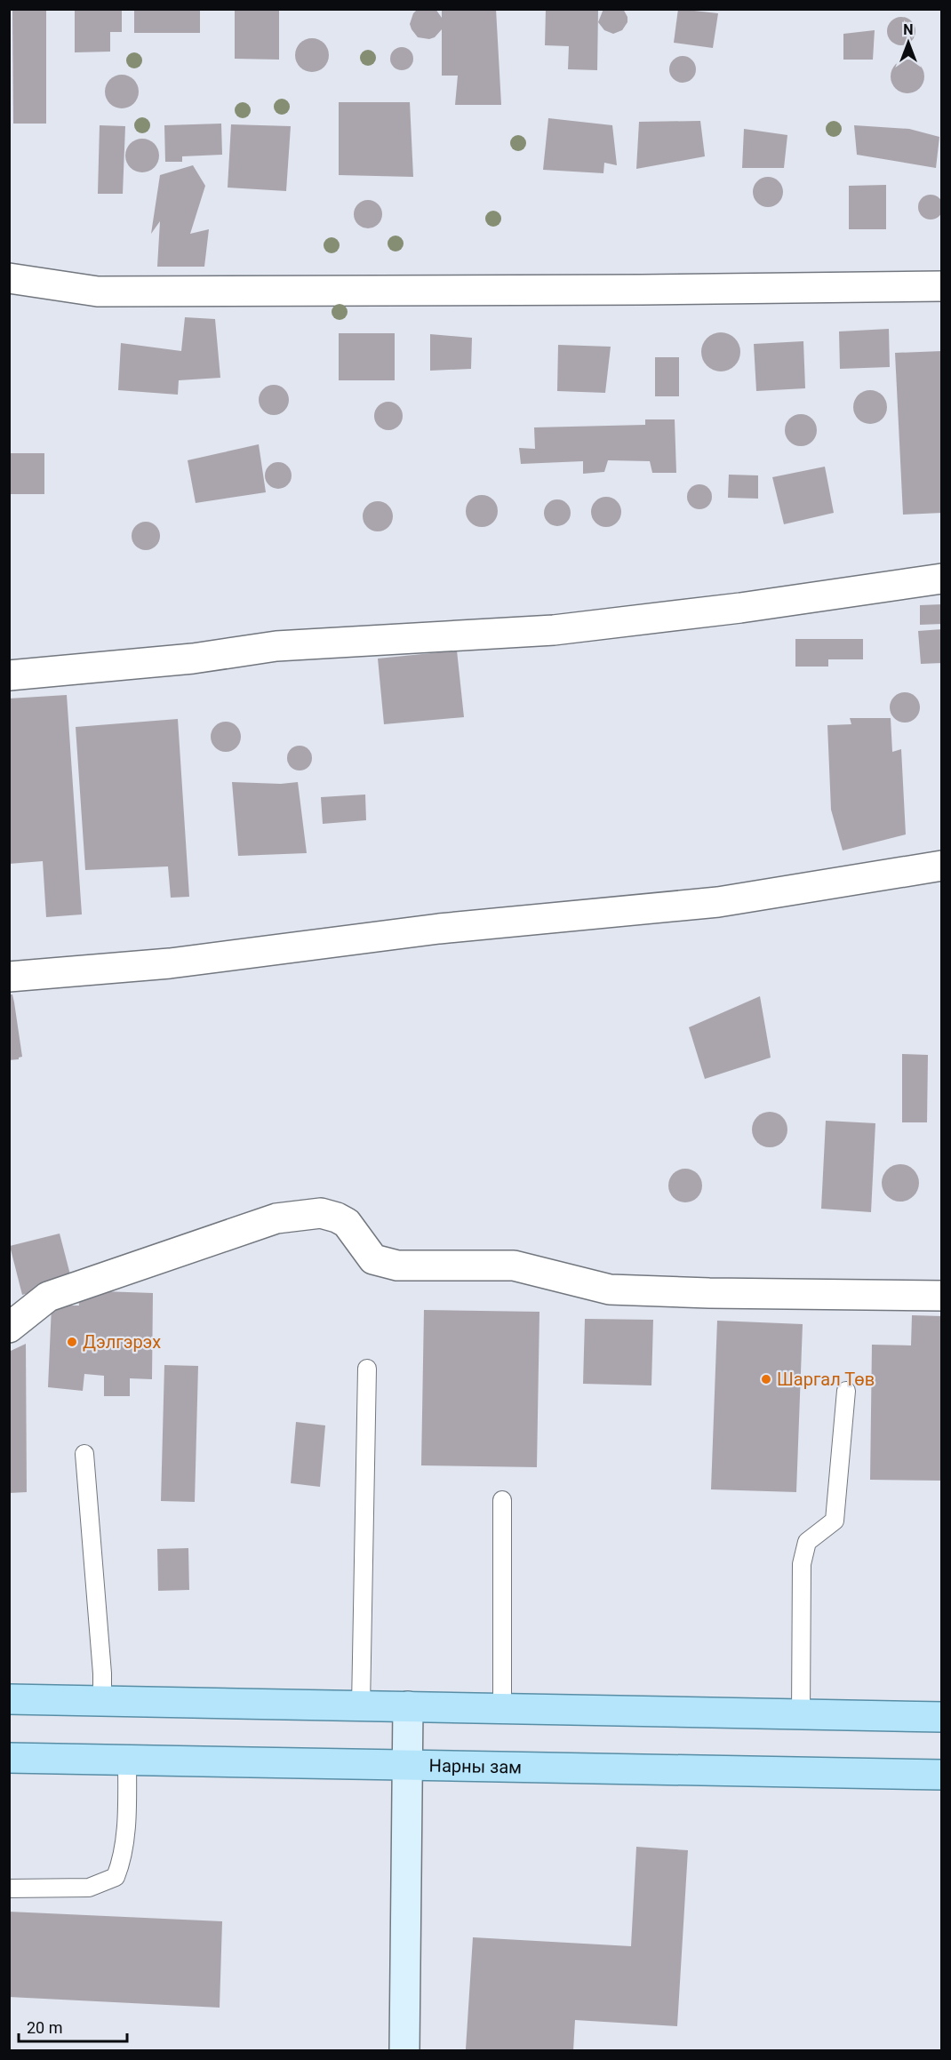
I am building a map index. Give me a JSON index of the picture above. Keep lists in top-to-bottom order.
{
  "streets": {
    "main road": ["Нарны зам"]
  },
  "places": ["Дэлгэрэх", "Шаргал Төв"],
  "scale_bar": "20 m",
  "north": "top"
}
